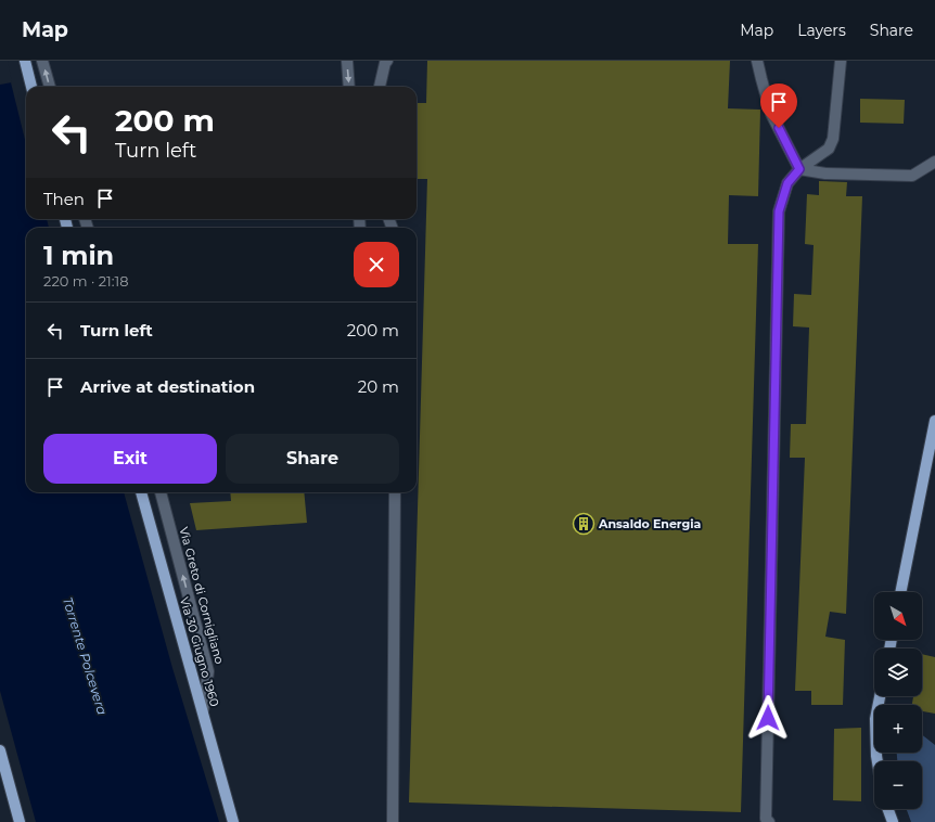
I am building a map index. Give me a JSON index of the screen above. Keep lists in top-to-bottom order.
{
  "streets": {
    "main road": ["Via 30 Giugno 1960"],
    "lane": ["Via Greto di Cornigliano"]
  },
  "crossings": [
    ["Via Greto di Cornigliano", "Via 30 Giugno 1960"]
  ],
  "one_way": ["Via Greto di Cornigliano"],
  "water": ["Torrente Polcevera"],
  "places": {
    "building": ["Ansaldo Energia"]
  },
  "north": "bottom right",
  "page": {
    "header": "Map",
    "nav": ["Map", "Layers", "Share"],
    "turn": ["200 m", "Turn left"],
    "then": "Then",
    "heading": ["1 min", "220 m · 21:18"],
    "list": [
      {
        "name": "Turn left",
        "value": "200 m"
      },
      {
        "name": "Arrive at destination",
        "value": "20 m"
      }
    ],
    "buttons": ["Exit", "Share"],
    "map_buttons": ["+", "−"]
  }
}
